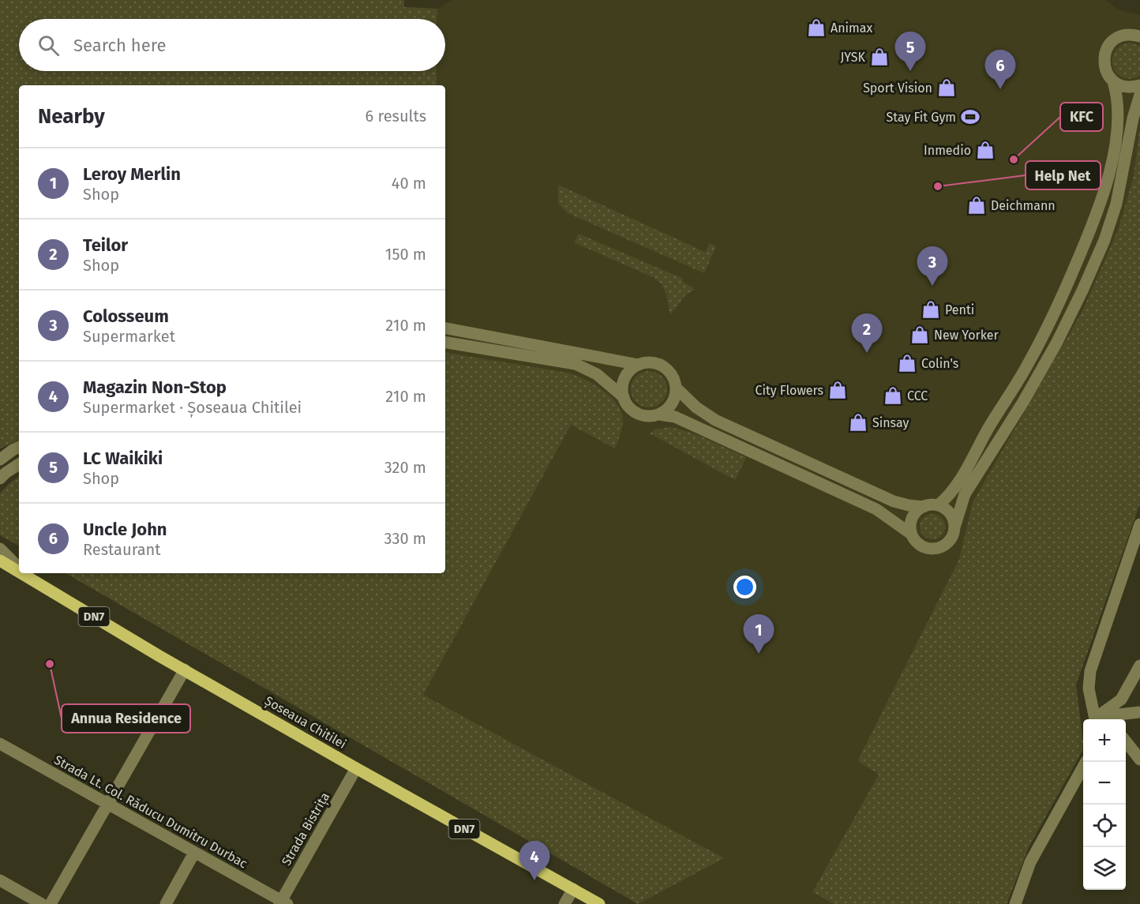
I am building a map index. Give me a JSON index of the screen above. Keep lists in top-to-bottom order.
{
  "streets": {
    "main road": ["DN7", "Șoseaua Chitilei"],
    "street": ["Strada Lt. Col. Răducu Dumitru Durbac", "Strada Bistrița"]
  },
  "crossings": [
    ["Șoseaua Chitilei", "Strada Bistrița"],
    ["Strada Lt. Col. Răducu Dumitru Durbac", "Strada Bistrița"]
  ],
  "places": {
    "shop": [
      "Animax",
      "JYSK",
      "Sport Vision",
      "Inmedio",
      "Deichmann",
      "Penti",
      "New Yorker",
      "Colin's",
      "City Flowers",
      "CCC",
      "Sinsay"
    ],
    "sports": ["Stay Fit Gym"],
    "other": ["KFC", "Help Net", "Annua Residence"]
  },
  "page": {
    "search": "Search here",
    "pins": [
      "5",
      "6",
      "3",
      "2",
      "1",
      "4"
    ],
    "heading": ["Nearby", "6 results"],
    "list": [
      {
        "mark": "1",
        "name": "Leroy Merlin",
        "note": "Shop",
        "value": "40 m"
      },
      {
        "mark": "2",
        "name": "Teilor",
        "note": "Shop",
        "value": "150 m"
      },
      {
        "mark": "3",
        "name": "Colosseum",
        "note": "Supermarket",
        "value": "210 m"
      },
      {
        "mark": "4",
        "name": "Magazin Non-Stop",
        "note": "Supermarket · Șoseaua Chitilei",
        "value": "210 m"
      },
      {
        "mark": "5",
        "name": "LC Waikiki",
        "note": "Shop",
        "value": "320 m"
      },
      {
        "mark": "6",
        "name": "Uncle John",
        "note": "Restaurant",
        "value": "330 m"
      }
    ],
    "map_buttons": ["+", "−"]
  }
}
